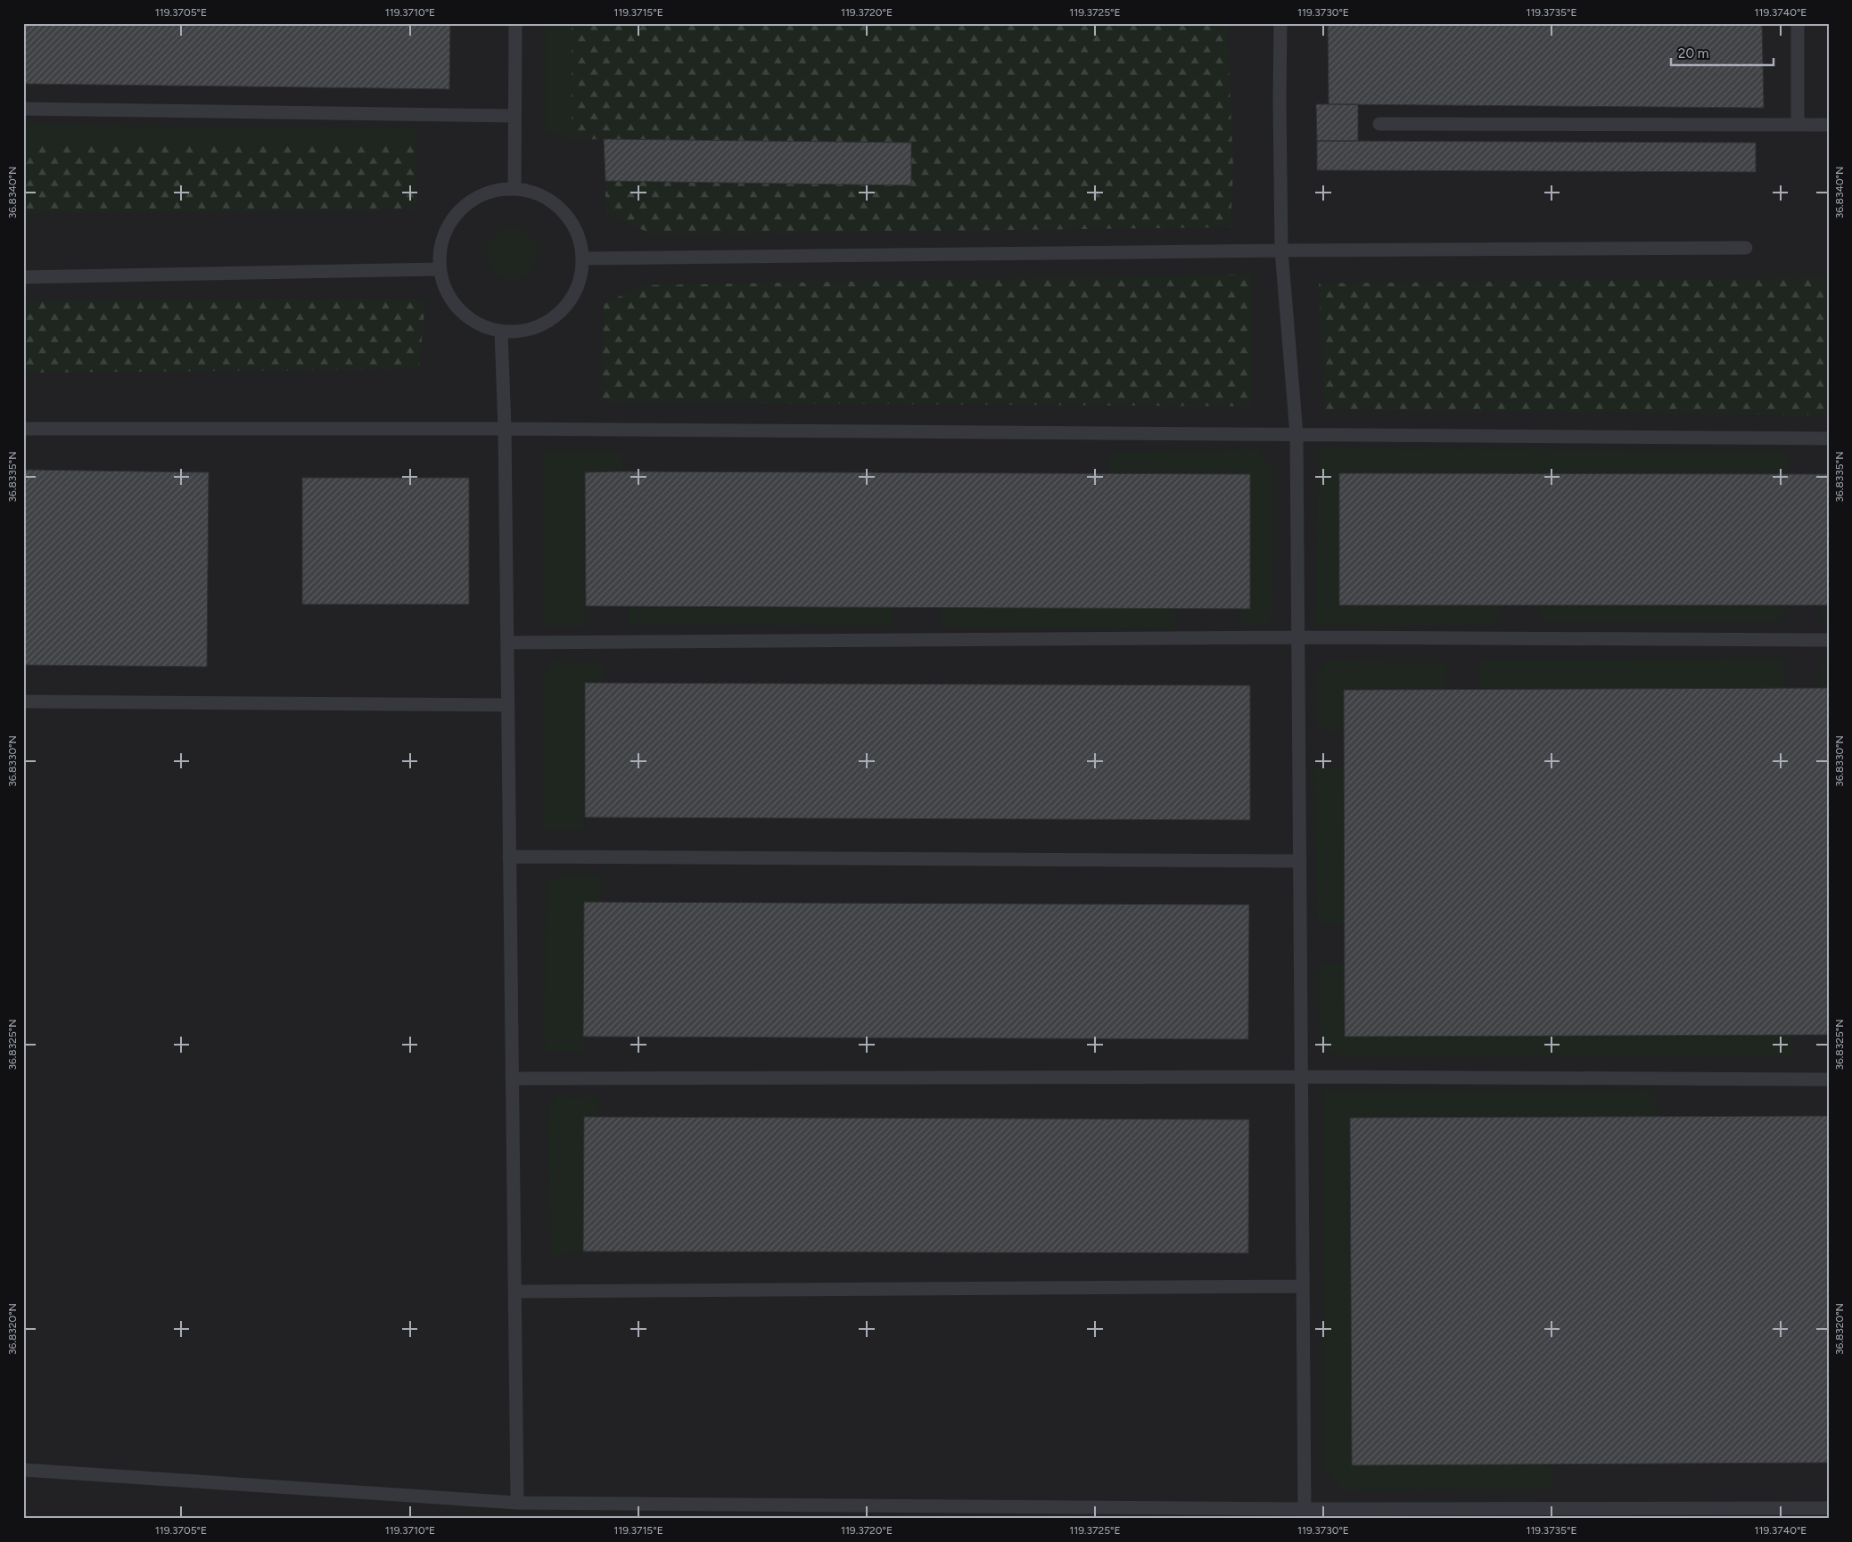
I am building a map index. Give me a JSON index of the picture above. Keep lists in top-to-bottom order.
{
  "scale_bar": "20 m",
  "coordinates": [
    "119.3705°E",
    "119.3710°E",
    "119.3715°E",
    "119.3720°E",
    "119.3725°E",
    "119.3730°E",
    "119.3735°E",
    "119.3740°E",
    "36.8340°N",
    "36.8335°N",
    "36.8330°N",
    "36.8325°N",
    "36.8320°N"
  ]
}
